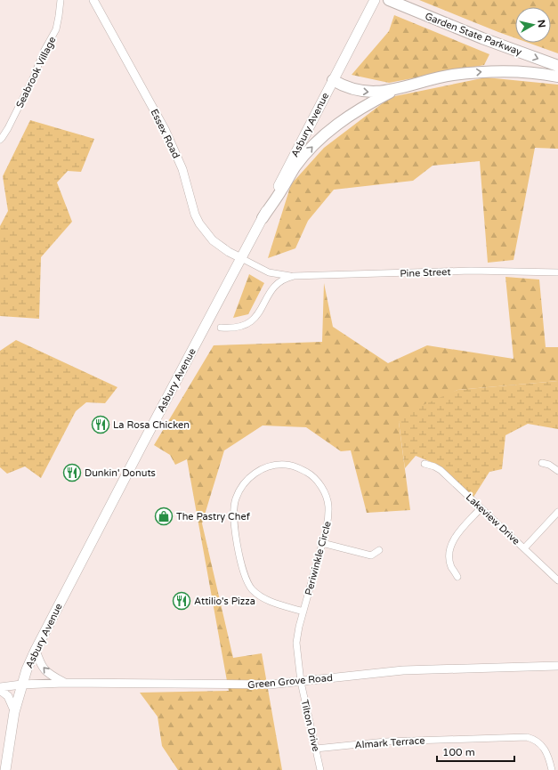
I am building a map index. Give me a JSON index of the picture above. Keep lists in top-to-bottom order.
{
  "streets": {
    "highway": ["Garden State Parkway"],
    "main road": ["Asbury Avenue"],
    "street": [
      "Seabrook Village",
      "Essex Road",
      "Pine Street",
      "Lakeview Drive",
      "Periwinkle Circle",
      "Green Grove Road",
      "Tilton Drive",
      "Almark Terrace"
    ]
  },
  "crossings": [
    ["Asbury Avenue", "Essex Road"],
    ["Asbury Avenue", "Pine Street"],
    ["Asbury Avenue", "Green Grove Road"],
    ["Essex Road", "Pine Street"],
    ["Periwinkle Circle", "Green Grove Road"],
    ["Periwinkle Circle", "Tilton Drive"],
    ["Green Grove Road", "Tilton Drive"],
    ["Tilton Drive", "Almark Terrace"]
  ],
  "one_way": ["Garden State Parkway"],
  "places": {
    "restaurant": ["La Rosa Chicken", "Dunkin' Donuts", "Attilio's Pizza"],
    "shop": ["The Pastry Chef"]
  },
  "scale_bar": "100 m",
  "north": "right"
}
